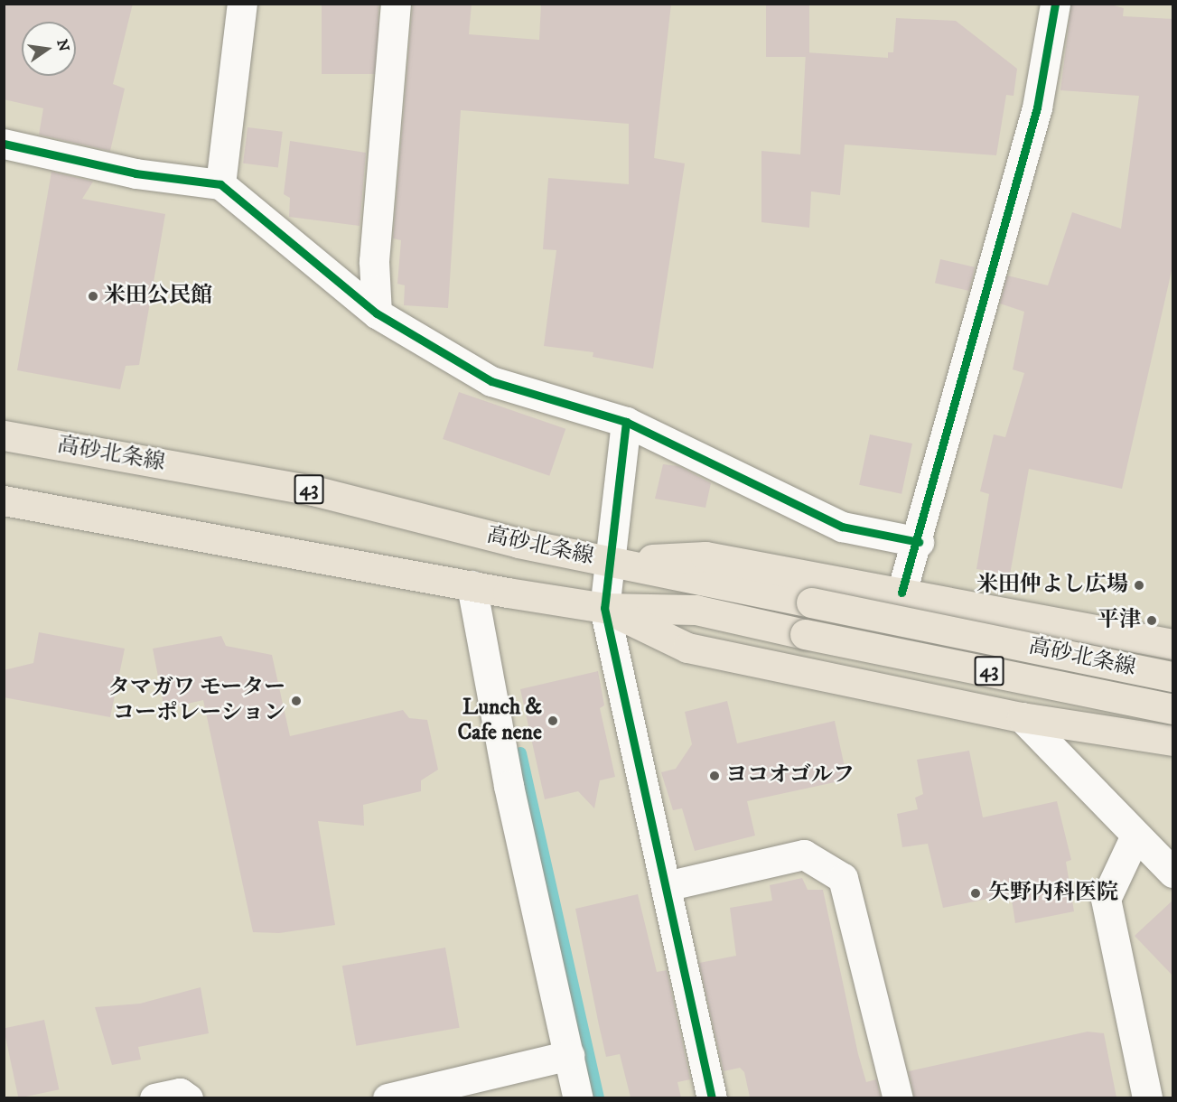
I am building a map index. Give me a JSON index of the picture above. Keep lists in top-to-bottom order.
{
  "streets": {
    "main road": ["高砂北条線", "43"]
  },
  "places": [
    "米田公民館",
    "米田仲よし広場",
    "平津",
    "タマガワ モーター コーポレーション",
    "Lunch & Cafe nene",
    "ヨコオゴルフ",
    "矢野内科医院"
  ],
  "north": "right"
}
